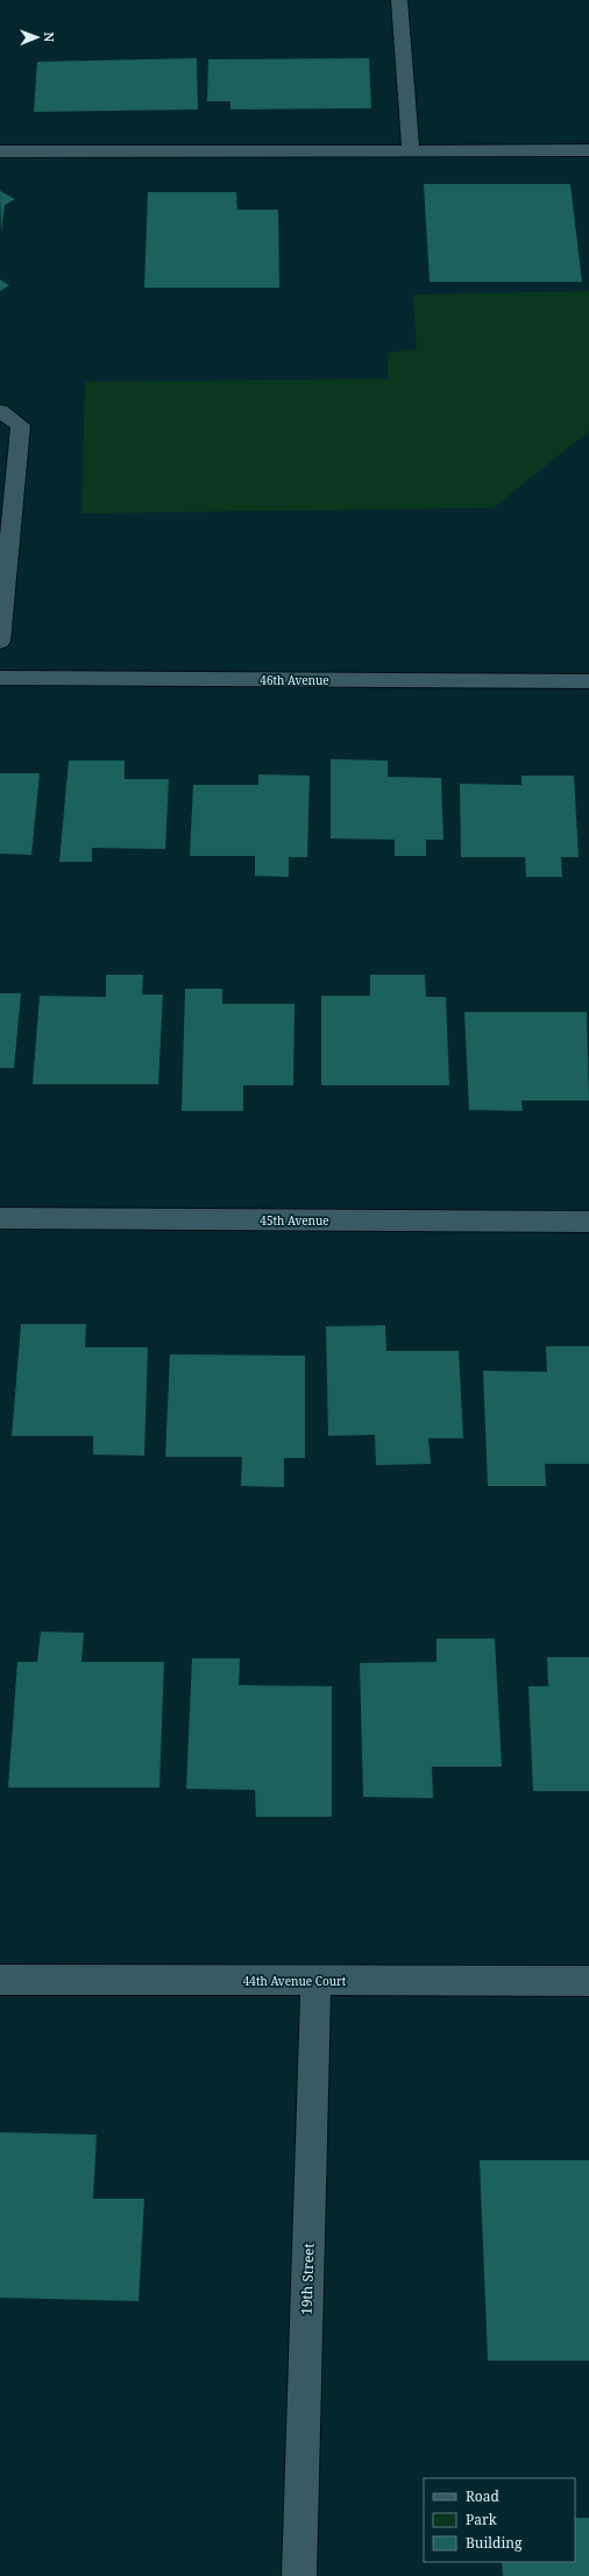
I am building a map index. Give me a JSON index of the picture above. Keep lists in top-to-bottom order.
{
  "streets": {
    "street": [
      "46th Avenue",
      "45th Avenue",
      "44th Avenue Court",
      "19th Street"
    ]
  },
  "crossings": [
    ["44th Avenue Court", "19th Street"]
  ],
  "legend": ["Road", "Park", "Building"],
  "north": "right"
}
